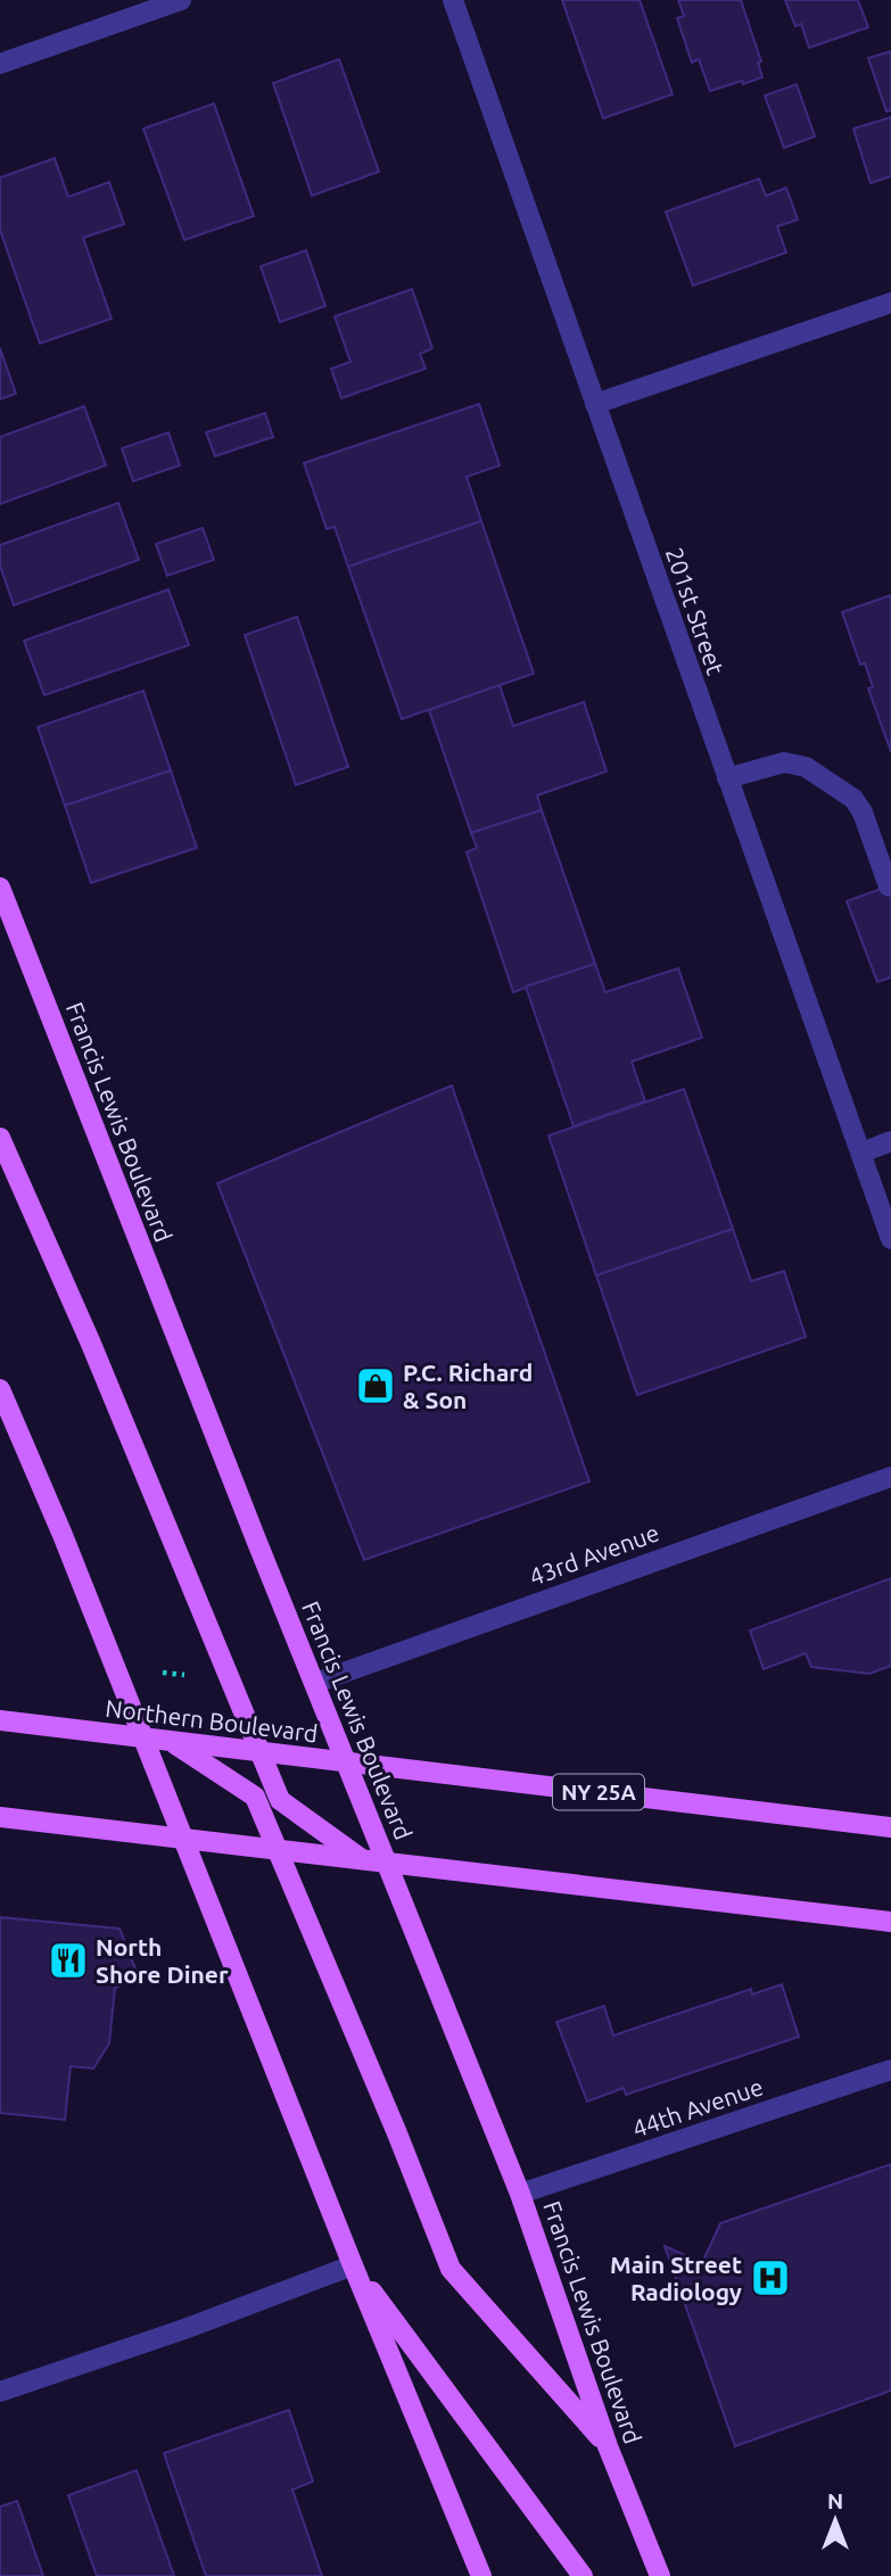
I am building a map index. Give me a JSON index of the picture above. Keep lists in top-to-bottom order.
{
  "streets": {
    "main road": ["Francis Lewis Boulevard", "Northern Boulevard", "NY 25A"],
    "street": ["201st Street", "43rd Avenue", "44th Avenue"]
  },
  "crossings": [
    ["Francis Lewis Boulevard", "43rd Avenue"],
    ["Francis Lewis Boulevard", "Northern Boulevard"],
    ["Francis Lewis Boulevard", "44th Avenue"]
  ],
  "places": {
    "shop": ["P.C. Richard & Son"],
    "restaurant": ["North Shore Diner"],
    "hospital": ["Main Street Radiology"]
  },
  "north": "top"
}
